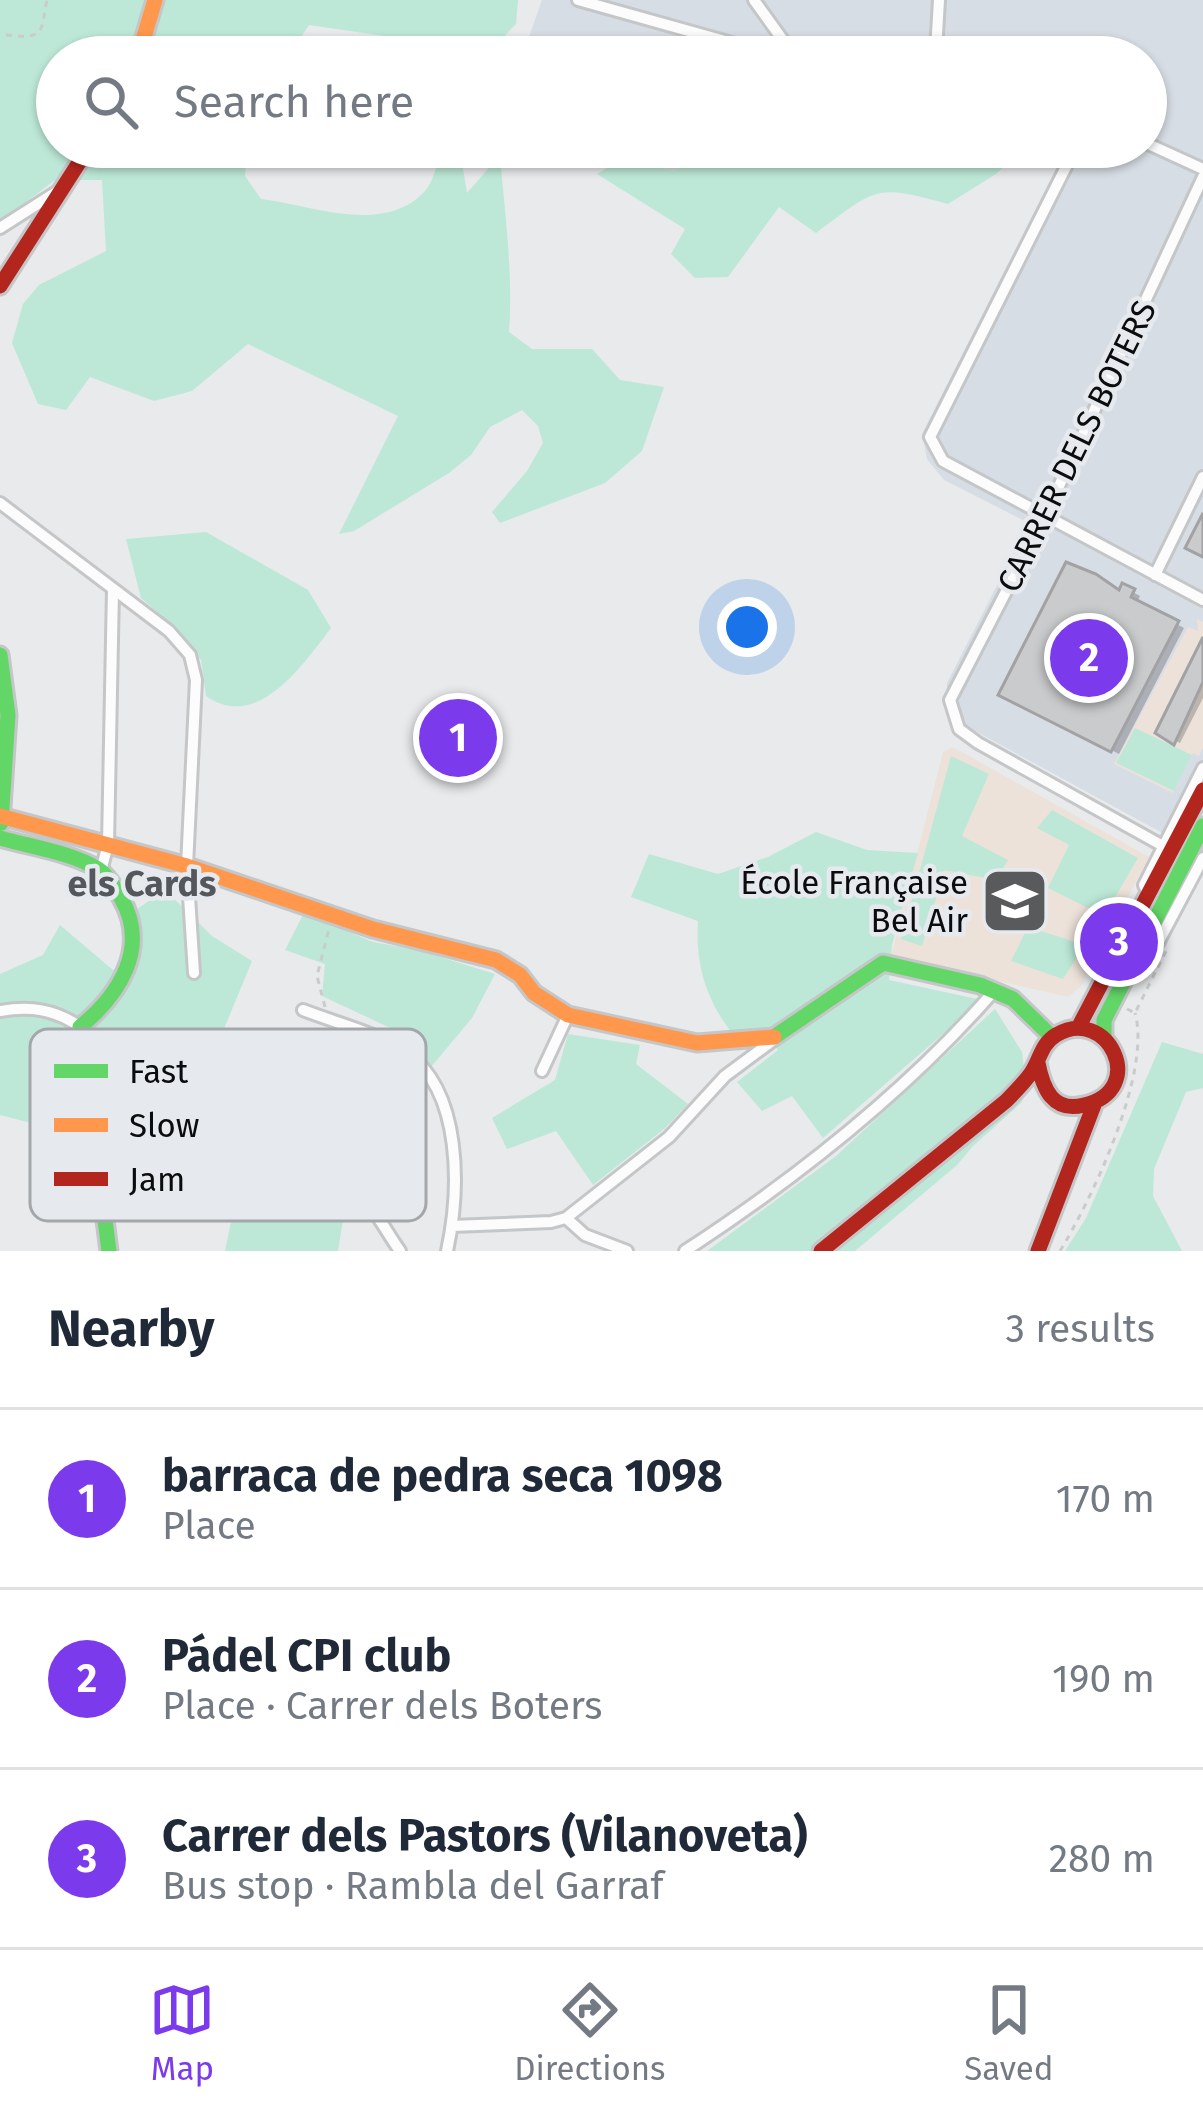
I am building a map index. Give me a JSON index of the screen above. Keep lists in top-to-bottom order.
{
  "streets": {
    "street": ["CARRER DELS BOTERS"]
  },
  "districts": ["els Cards"],
  "places": {
    "school or university": ["École Française Bel Air"]
  },
  "legend": ["Fast", "Slow", "Jam"],
  "page": {
    "search": "Search here",
    "pins": ["2", "1", "3"],
    "heading": ["Nearby", "3 results"],
    "list": [
      {
        "mark": "1",
        "name": "barraca de pedra seca 1098",
        "note": "Place",
        "value": "170 m"
      },
      {
        "mark": "2",
        "name": "Pádel CPI club",
        "note": "Place · Carrer dels Boters",
        "value": "190 m"
      },
      {
        "mark": "3",
        "name": "Carrer dels Pastors (Vilanoveta)",
        "note": "Bus stop · Rambla del Garraf",
        "value": "280 m"
      }
    ],
    "nav": ["Map", "Directions", "Saved"]
  }
}
